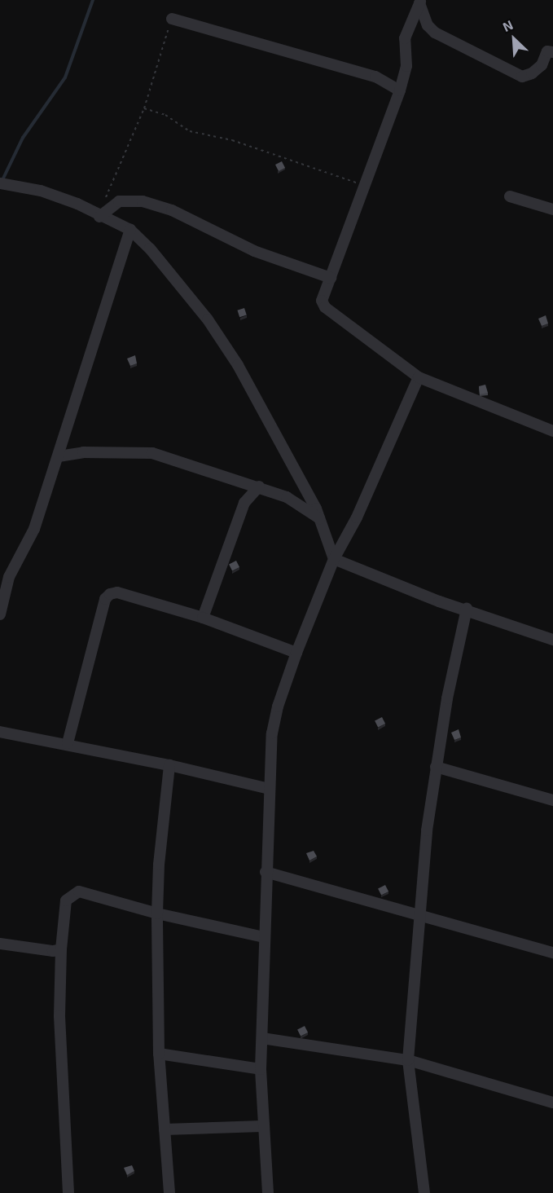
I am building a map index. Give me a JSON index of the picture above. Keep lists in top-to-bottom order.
{
  "north": "top left"
}
